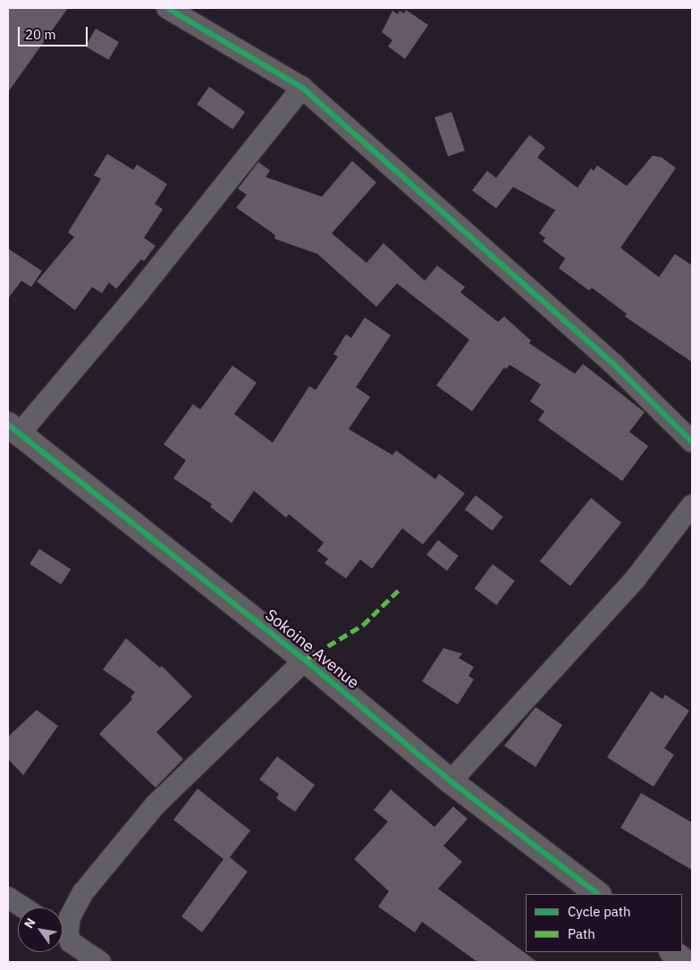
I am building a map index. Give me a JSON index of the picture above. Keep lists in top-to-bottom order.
{
  "streets": {
    "street": ["Sokoine Avenue"]
  },
  "legend": ["Cycle path", "Path"],
  "scale_bar": "20 m",
  "north": "top left"
}
